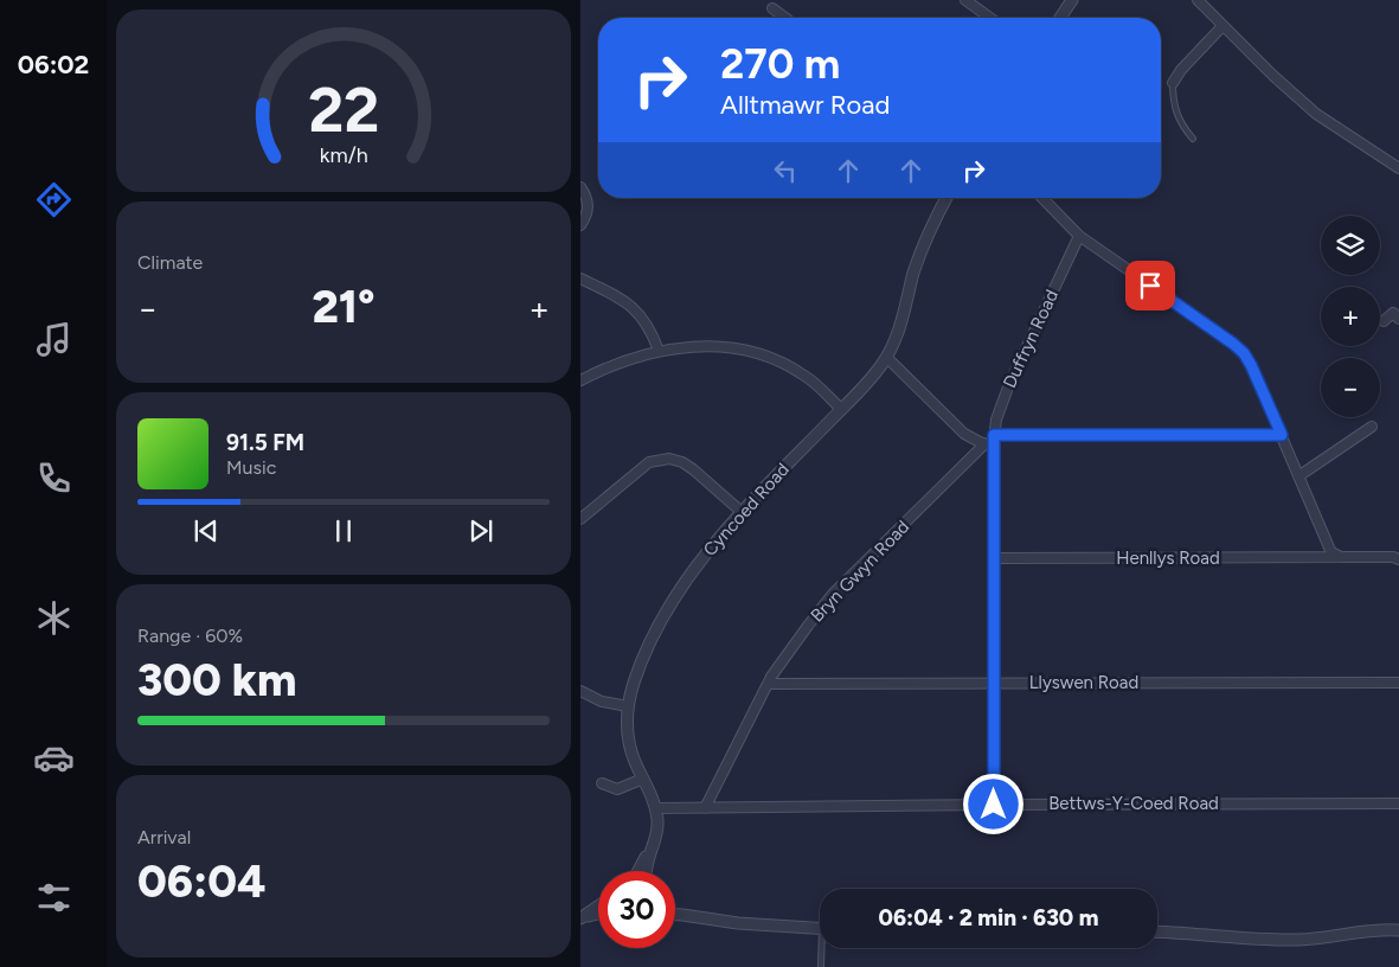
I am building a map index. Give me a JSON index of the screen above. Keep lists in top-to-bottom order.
{
  "streets": {
    "street": [
      "Duffryn Road",
      "Cyncoed Road",
      "Henllys Road",
      "Bryn Gwyn Road",
      "Llyswen Road",
      "Bettws-Y-Coed Road"
    ]
  },
  "crossings": [
    ["Duffryn Road", "Henllys Road"],
    ["Duffryn Road", "Bryn Gwyn Road"],
    ["Duffryn Road", "Llyswen Road"],
    ["Duffryn Road", "Bettws-Y-Coed Road"],
    ["Cyncoed Road", "Bettws-Y-Coed Road"],
    ["Bryn Gwyn Road", "Llyswen Road"],
    ["Bryn Gwyn Road", "Bettws-Y-Coed Road"]
  ],
  "page": {
    "tabs": "06:02",
    "turn": ["270 m", "Alltmawr Road"],
    "tile": [
      "Climate",
      ["Range · 60%", "300 km"],
      ["Arrival", "06:04"]
    ],
    "map_buttons": ["+", "−"],
    "heat": ["−", "21°", "+"],
    "song": ["91.5 FM", "Music"],
    "limit": "30",
    "trip": "06:04 · 2 min · 630 m",
    "gauge": ["22", "km/h"]
  }
}
